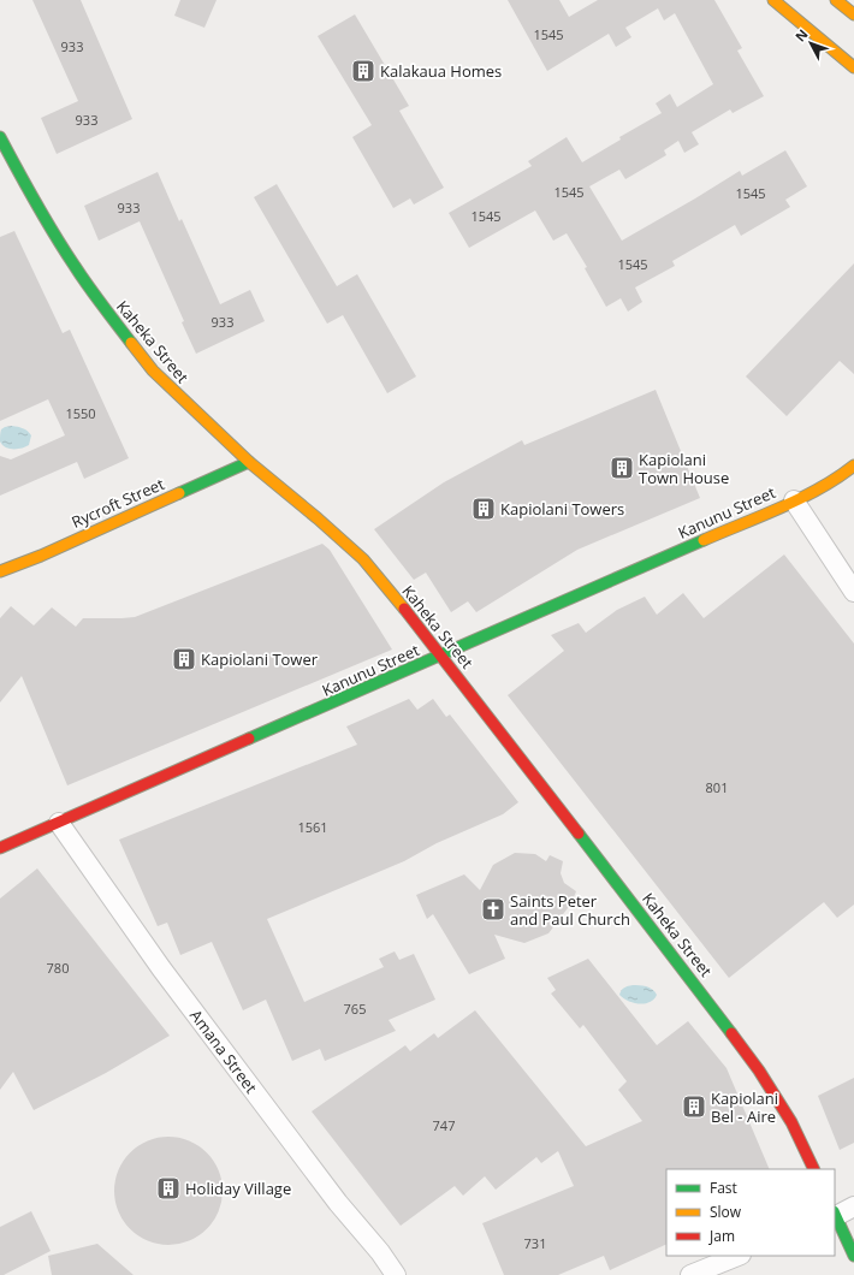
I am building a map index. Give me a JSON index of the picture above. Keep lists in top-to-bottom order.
{
  "streets": {
    "street": [
      "Kaheka Street",
      "Rycroft Street",
      "Kanunu Street",
      "Amana Street"
    ]
  },
  "crossings": [
    ["Kaheka Street", "Rycroft Street"],
    ["Kaheka Street", "Kanunu Street"],
    ["Kanunu Street", "Amana Street"]
  ],
  "places": {
    "building": [
      "Kalakaua Homes",
      "Kapiolani Town House",
      "Kapiolani Towers",
      "Kapiolani Tower",
      "Kapiolani Bel - Aire",
      "Holiday Village"
    ],
    "church": ["Saints Peter and Paul Church"]
  },
  "house_numbers": [
    "1545",
    "933",
    "933",
    "1545",
    "1545",
    "933",
    "1545",
    "1545",
    "933",
    "1550",
    "801",
    "1561",
    "780",
    "765",
    "747",
    "731"
  ],
  "legend": ["Fast", "Slow", "Jam"],
  "north": "top left"
}
